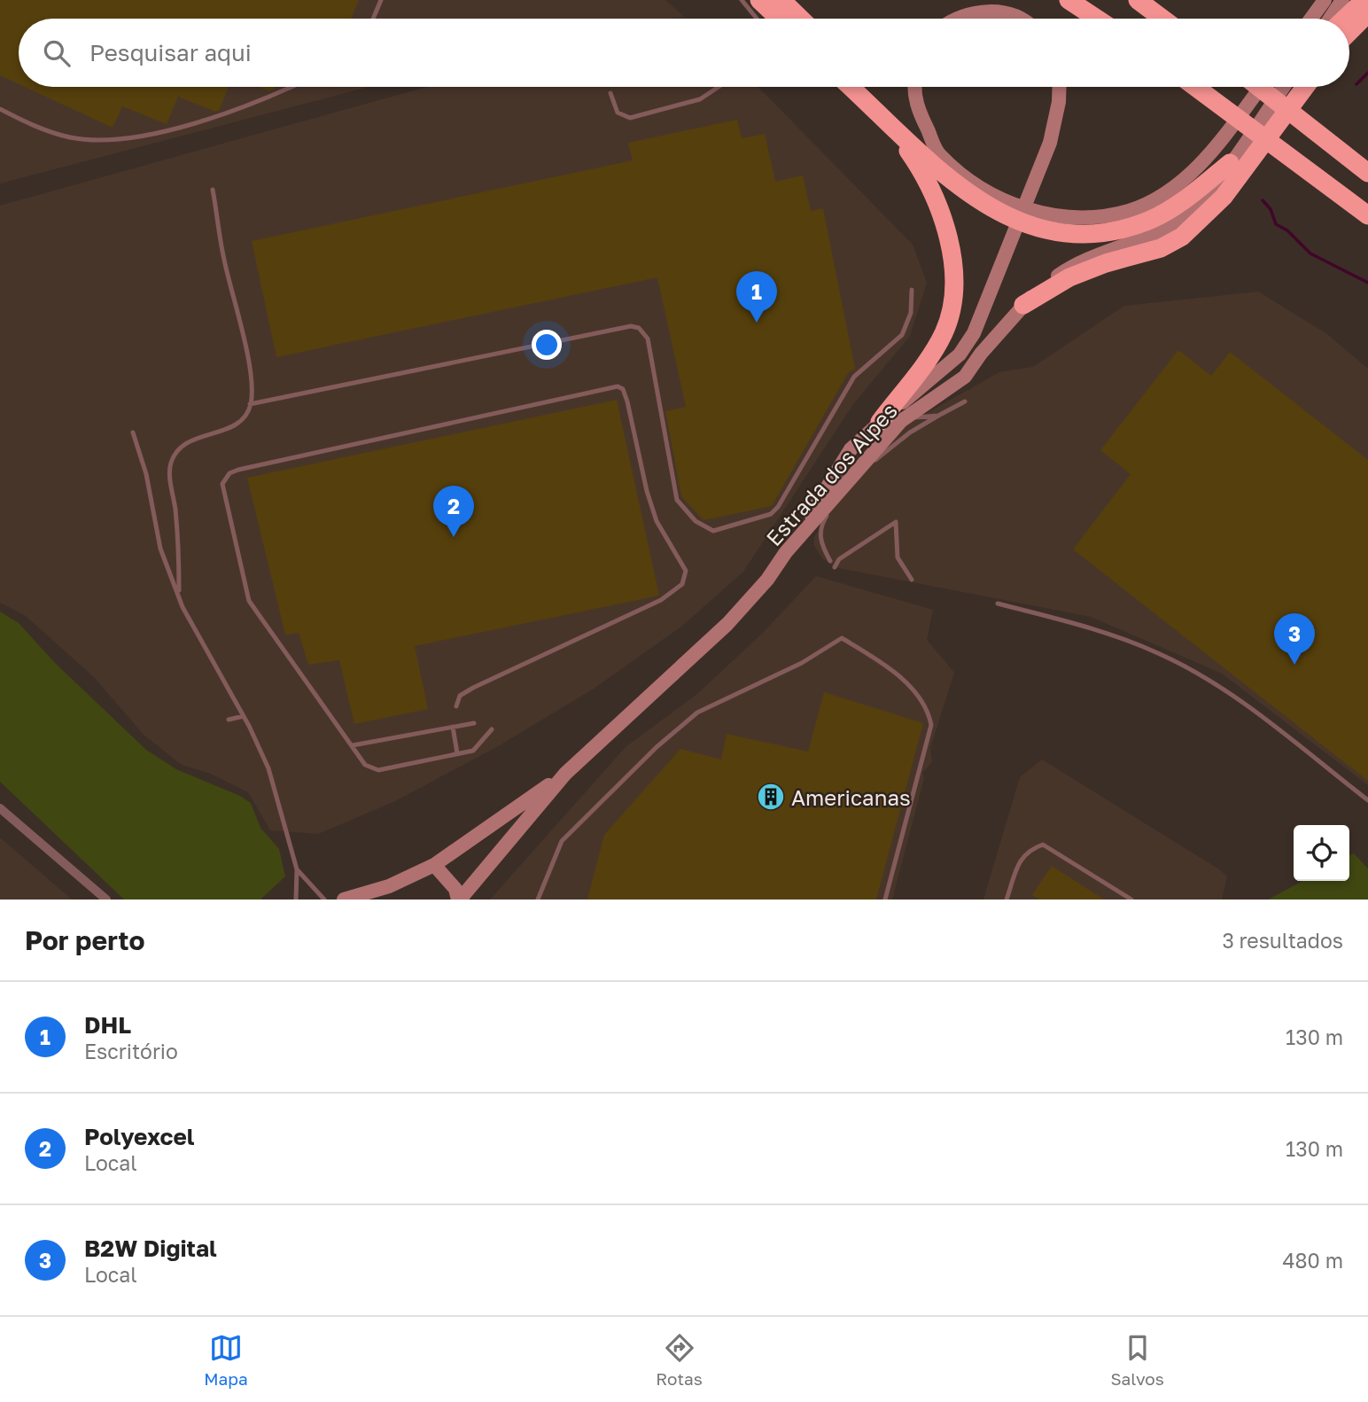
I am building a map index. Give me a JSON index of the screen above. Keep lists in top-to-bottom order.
{
  "streets": {
    "main road": ["Estrada dos Alpes"]
  },
  "places": {
    "building": ["Americanas"]
  },
  "page": {
    "search": "Pesquisar aqui",
    "pins": ["1", "2", "3"],
    "heading": ["Por perto", "3 resultados"],
    "list": [
      {
        "mark": "1",
        "name": "DHL",
        "note": "Escritório",
        "value": "130 m"
      },
      {
        "mark": "2",
        "name": "Polyexcel",
        "note": "Local",
        "value": "130 m"
      },
      {
        "mark": "3",
        "name": "B2W Digital",
        "note": "Local",
        "value": "480 m"
      }
    ],
    "nav": ["Mapa", "Rotas", "Salvos"]
  }
}
